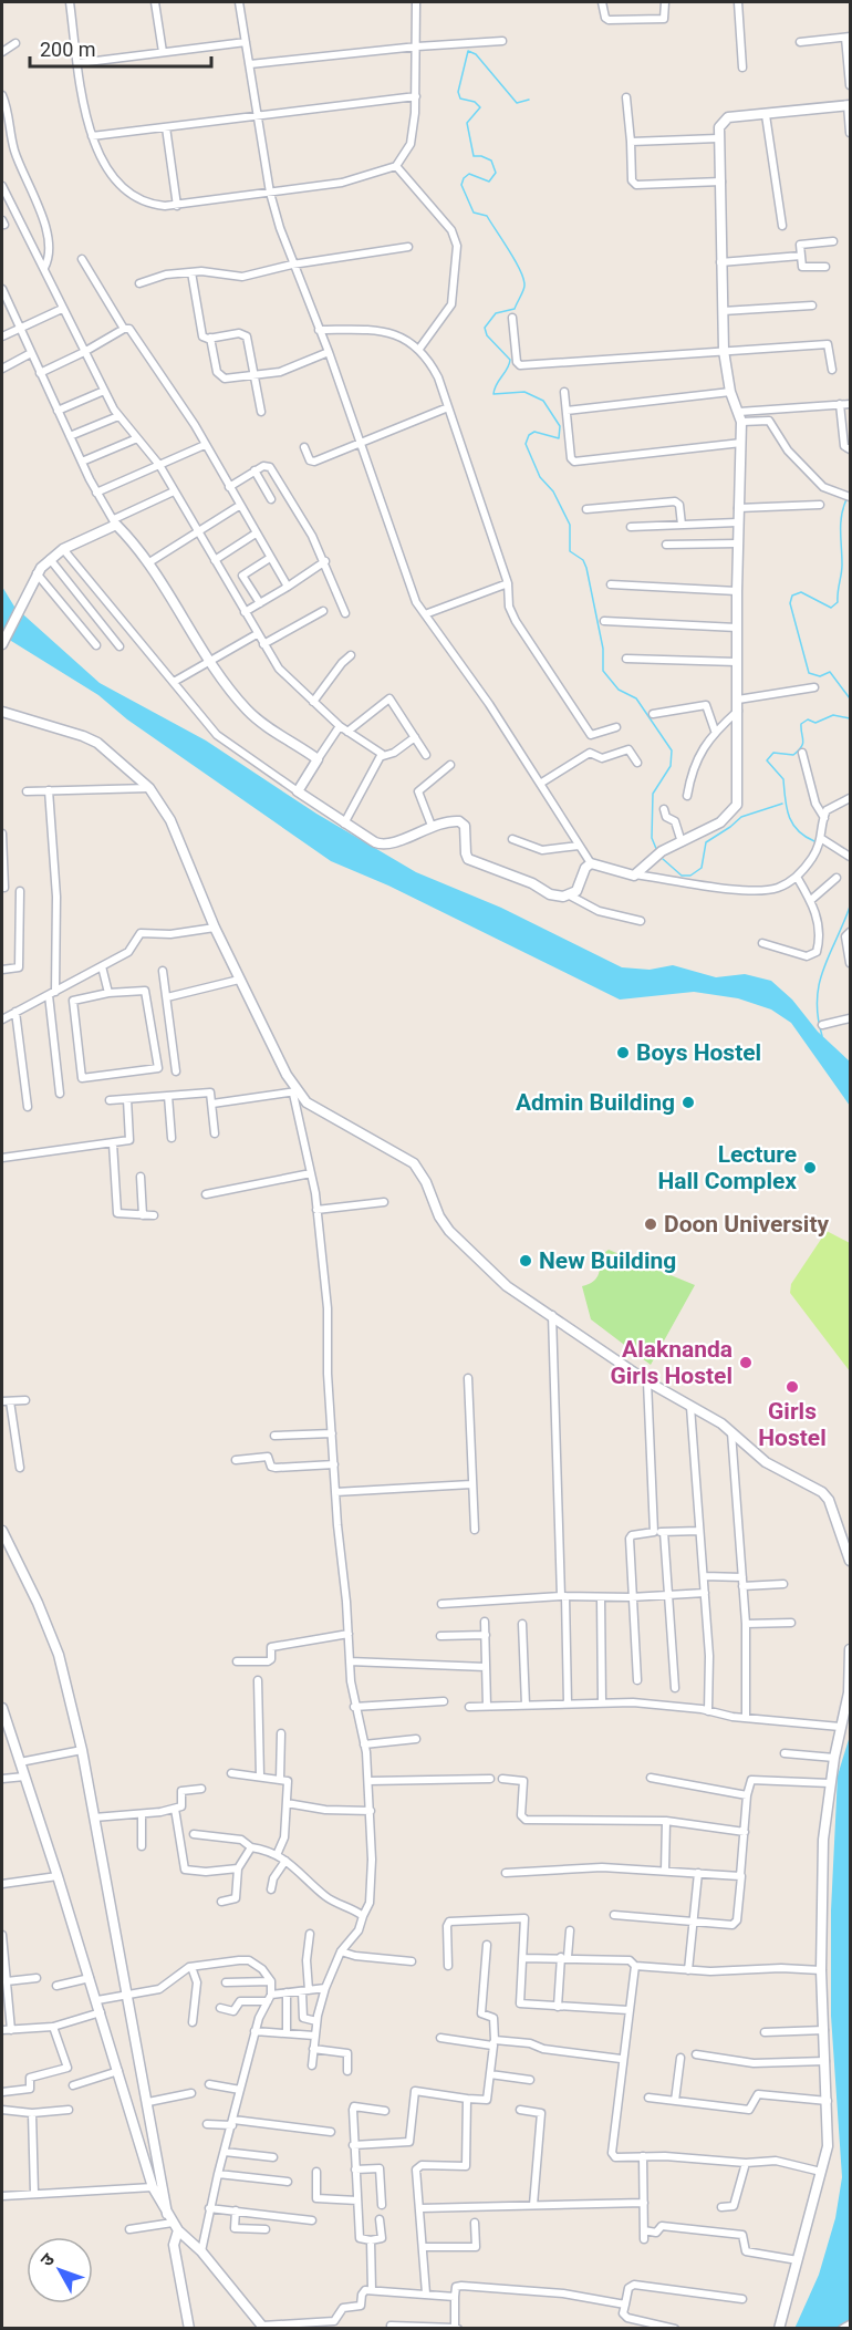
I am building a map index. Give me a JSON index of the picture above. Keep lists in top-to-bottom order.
{
  "places": [
    "Boys Hostel",
    "Admin Building",
    "Lecture Hall Complex",
    "Doon University",
    "New Building",
    "Alaknanda Girls Hostel",
    "Girls Hostel"
  ],
  "scale_bar": "200 m",
  "north": "top left"
}
